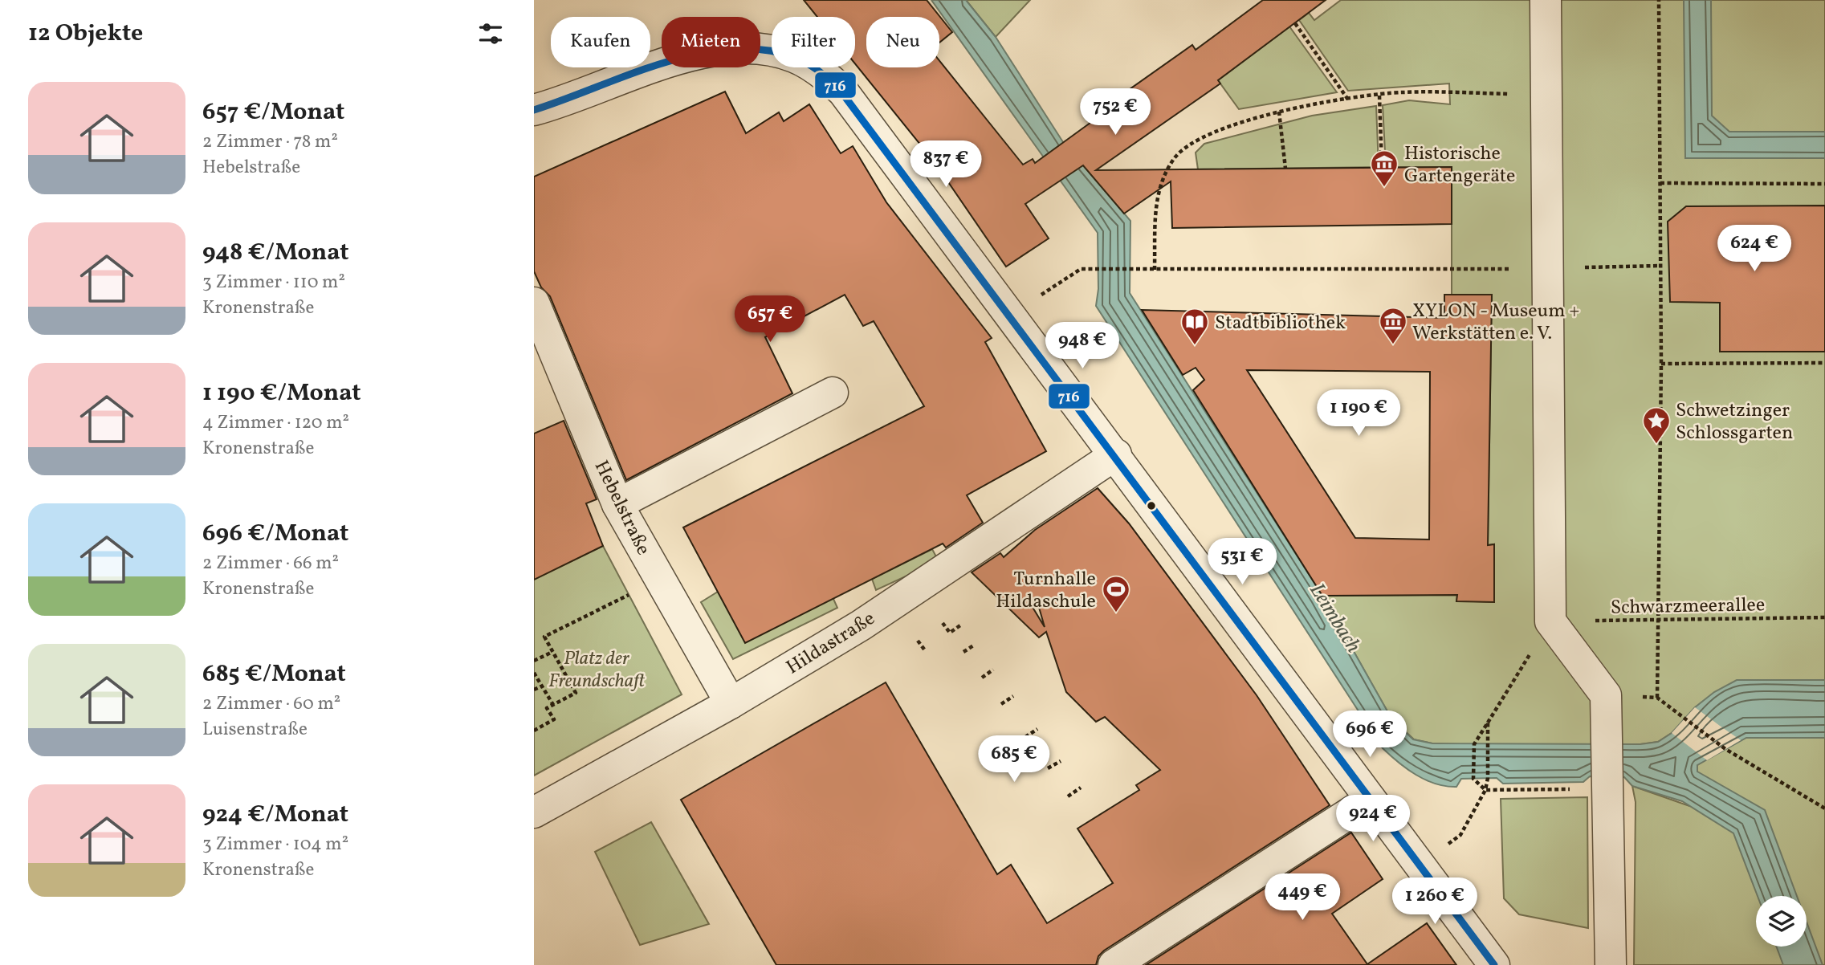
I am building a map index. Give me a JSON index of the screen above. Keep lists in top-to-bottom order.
{
  "streets": {
    "street": ["Hebelstraße", "Hildastraße"],
    "path": ["Schwarzmeerallee"]
  },
  "crossings": [
    ["Hebelstraße", "Hildastraße"]
  ],
  "water": ["Leimbach"],
  "parks": ["Platz der Freundschaft"],
  "places": {
    "museum": ["Historische Gartengeräte", "XYLON - Museum + Werkstätten e. V."],
    "library": ["Stadtbibliothek"],
    "place": ["Schwetzinger Schlossgarten"],
    "sports": ["Turnhalle Hildaschule"]
  },
  "lines": ["transit line 716"],
  "page": {
    "heading": "12 Objekte",
    "chip": [
      "Kaufen",
      "Mieten",
      "Filter",
      "Neu"
    ],
    "list": [
      {
        "name": "657 €/Monat",
        "note": "2 Zimmer · 78 m² · Hebelstraße"
      },
      {
        "name": "948 €/Monat",
        "note": "3 Zimmer · 110 m² · Kronenstraße"
      },
      {
        "name": "1 190 €/Monat",
        "note": "4 Zimmer · 120 m² · Kronenstraße"
      },
      {
        "name": "696 €/Monat",
        "note": "2 Zimmer · 66 m² · Kronenstraße"
      },
      {
        "name": "685 €/Monat",
        "note": "2 Zimmer · 60 m² · Luisenstraße"
      },
      {
        "name": "924 €/Monat",
        "note": "3 Zimmer · 104 m² · Kronenstraße"
      }
    ],
    "price": [
      "752 €",
      "837 €",
      "624 €",
      "657 €",
      "948 €",
      "1 190 €",
      "531 €",
      "696 €",
      "685 €",
      "924 €",
      "449 €",
      "1 260 €"
    ]
  }
}
